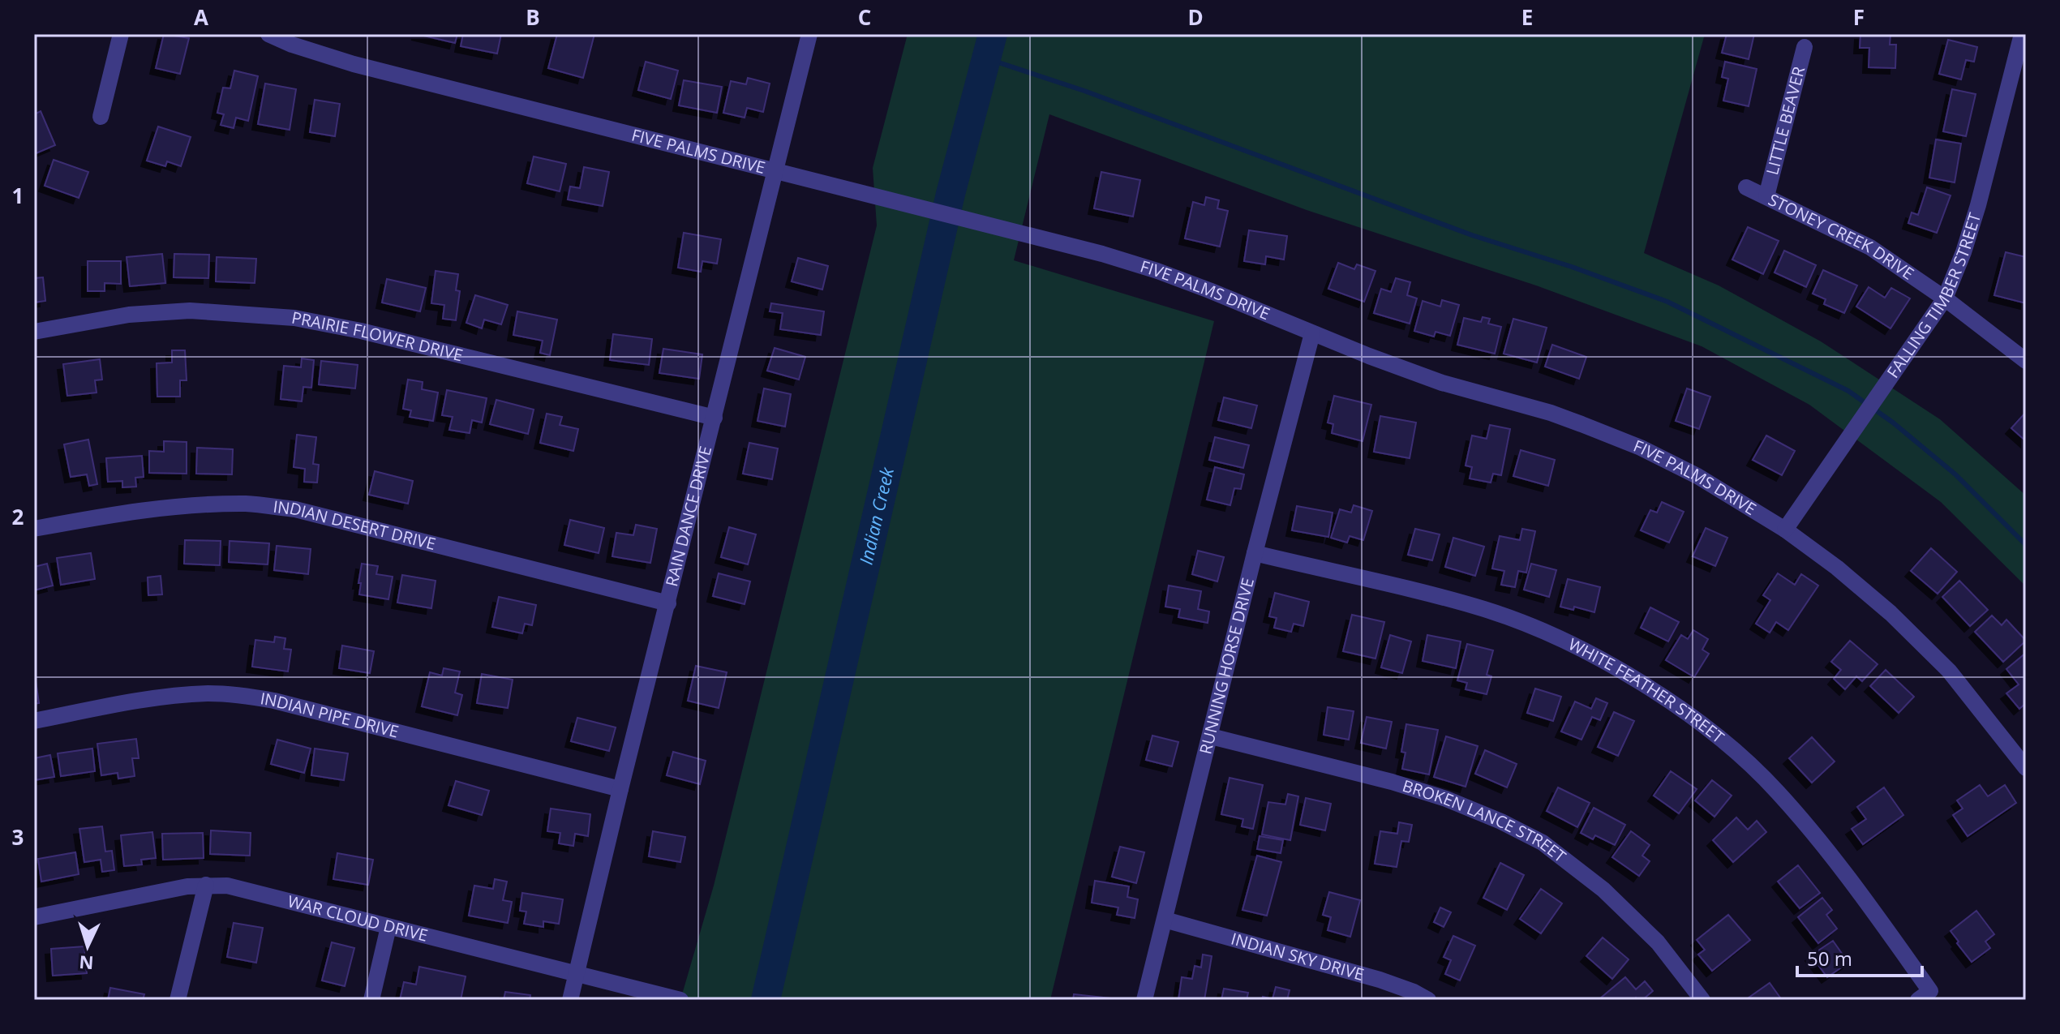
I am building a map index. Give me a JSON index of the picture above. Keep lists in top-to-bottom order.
{
  "streets": {
    "street": [
      "LITTLE BEAVER",
      "FIVE PALMS DRIVE",
      "STONEY CREEK DRIVE",
      "FALLING TIMBER STREET",
      "PRAIRIE FLOWER DRIVE",
      "RAIN DANCE DRIVE",
      "INDIAN DESERT DRIVE",
      "RUNNING HORSE DRIVE",
      "WHITE FEATHER STREET",
      "INDIAN PIPE DRIVE",
      "BROKEN LANCE STREET",
      "WAR CLOUD DRIVE",
      "INDIAN SKY DRIVE"
    ]
  },
  "crossings": [
    ["LITTLE BEAVER", "STONEY CREEK DRIVE"],
    ["FIVE PALMS DRIVE", "FALLING TIMBER STREET"],
    ["FIVE PALMS DRIVE", "RAIN DANCE DRIVE"],
    ["FIVE PALMS DRIVE", "RUNNING HORSE DRIVE"],
    ["STONEY CREEK DRIVE", "FALLING TIMBER STREET"],
    ["PRAIRIE FLOWER DRIVE", "RAIN DANCE DRIVE"],
    ["RAIN DANCE DRIVE", "INDIAN DESERT DRIVE"],
    ["RAIN DANCE DRIVE", "INDIAN PIPE DRIVE"],
    ["RAIN DANCE DRIVE", "WAR CLOUD DRIVE"],
    ["RUNNING HORSE DRIVE", "WHITE FEATHER STREET"],
    ["RUNNING HORSE DRIVE", "BROKEN LANCE STREET"],
    ["RUNNING HORSE DRIVE", "INDIAN SKY DRIVE"]
  ],
  "water": ["Indian Creek"],
  "scale_bar": "50 m",
  "north": "bottom",
  "grid": {
    "columns": [
      "A",
      "B",
      "C",
      "D",
      "E",
      "F"
    ],
    "rows": ["1", "2", "3"]
  }
}
